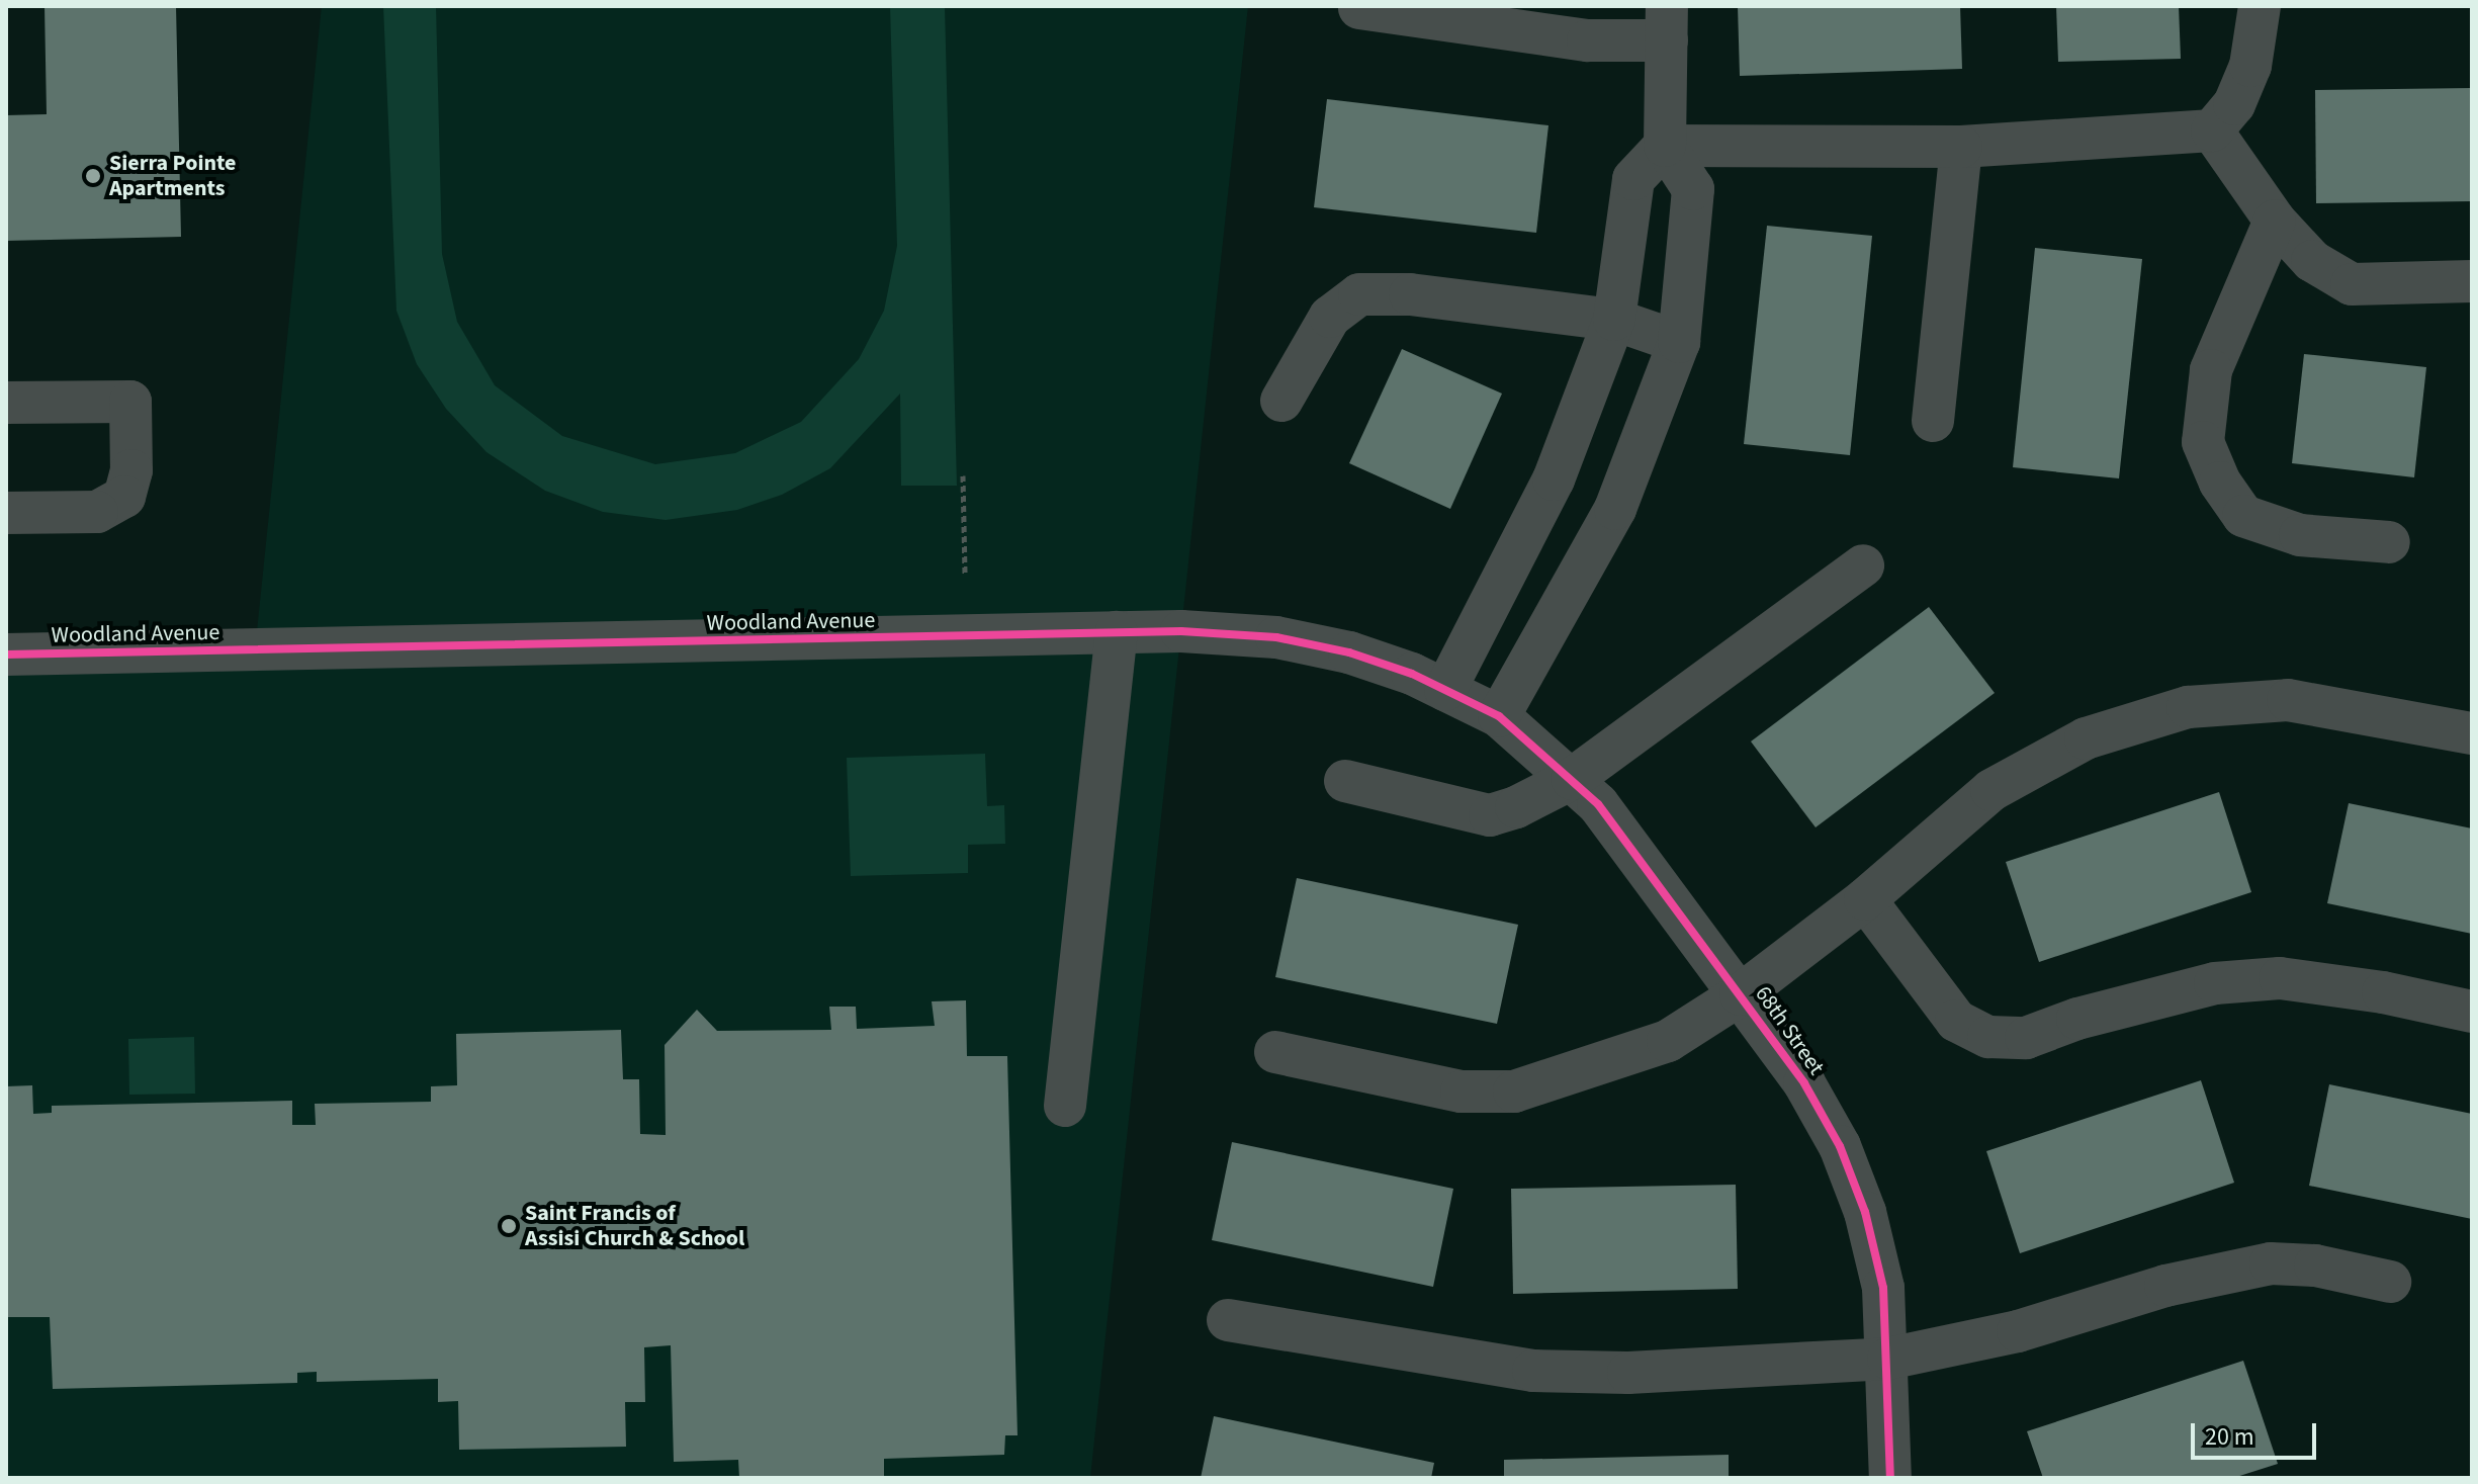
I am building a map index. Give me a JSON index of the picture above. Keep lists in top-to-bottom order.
{
  "streets": {
    "street": ["Woodland Avenue", "68th Street"]
  },
  "crossings": [
    ["Woodland Avenue", "68th Street"]
  ],
  "places": ["Sierra Pointe Apartments", "Saint Francis of Assisi Church & School"],
  "scale_bar": "20 m"
}
